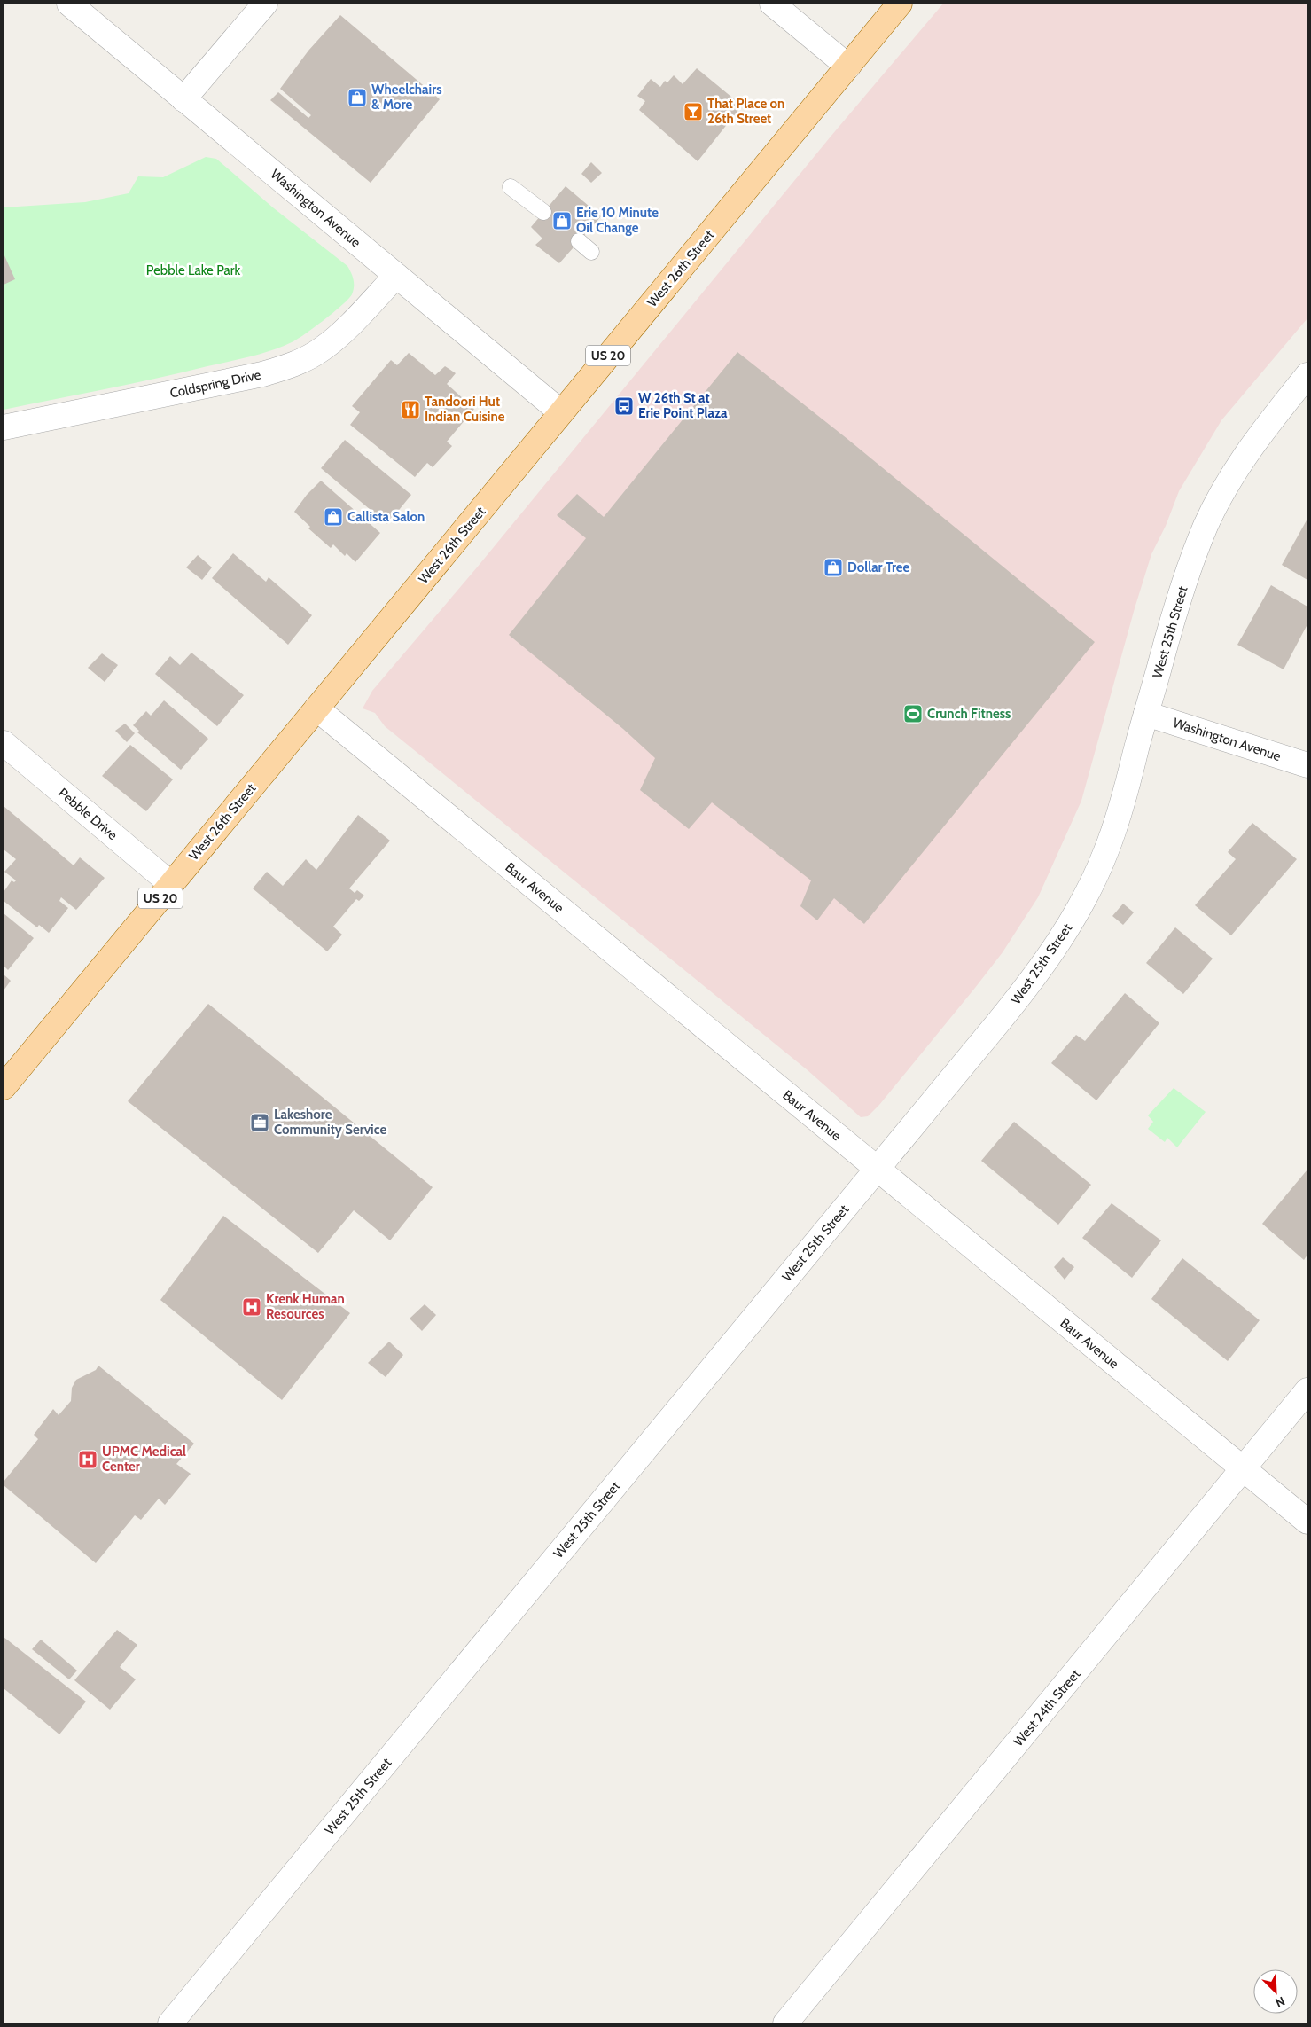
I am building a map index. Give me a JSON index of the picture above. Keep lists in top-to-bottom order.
{
  "streets": {
    "main road": ["West 26th Street", "US 20"],
    "street": [
      "Washington Avenue",
      "Coldspring Drive",
      "West 25th Street",
      "Pebble Drive",
      "Baur Avenue",
      "West 24th Street"
    ]
  },
  "crossings": [
    ["Washington Avenue", "West 26th Street"],
    ["Washington Avenue", "Coldspring Drive"],
    ["Washington Avenue", "West 25th Street"],
    ["West 26th Street", "Pebble Drive"],
    ["West 26th Street", "Baur Avenue"],
    ["West 25th Street", "Baur Avenue"],
    ["Baur Avenue", "West 24th Street"]
  ],
  "parks": ["Pebble Lake Park"],
  "places": {
    "shop": [
      "Wheelchairs & More",
      "Erie 10 Minute Oil Change",
      "Callista Salon",
      "Dollar Tree"
    ],
    "bar": ["That Place on 26th Street"],
    "bus stop": ["W 26th St at Erie Point Plaza"],
    "restaurant": ["Tandoori Hut Indian Cuisine"],
    "sports": ["Crunch Fitness"],
    "office": ["Lakeshore Community Service"],
    "hospital": ["Krenk Human Resources", "UPMC Medical Center"]
  },
  "north": "bottom right"
}
